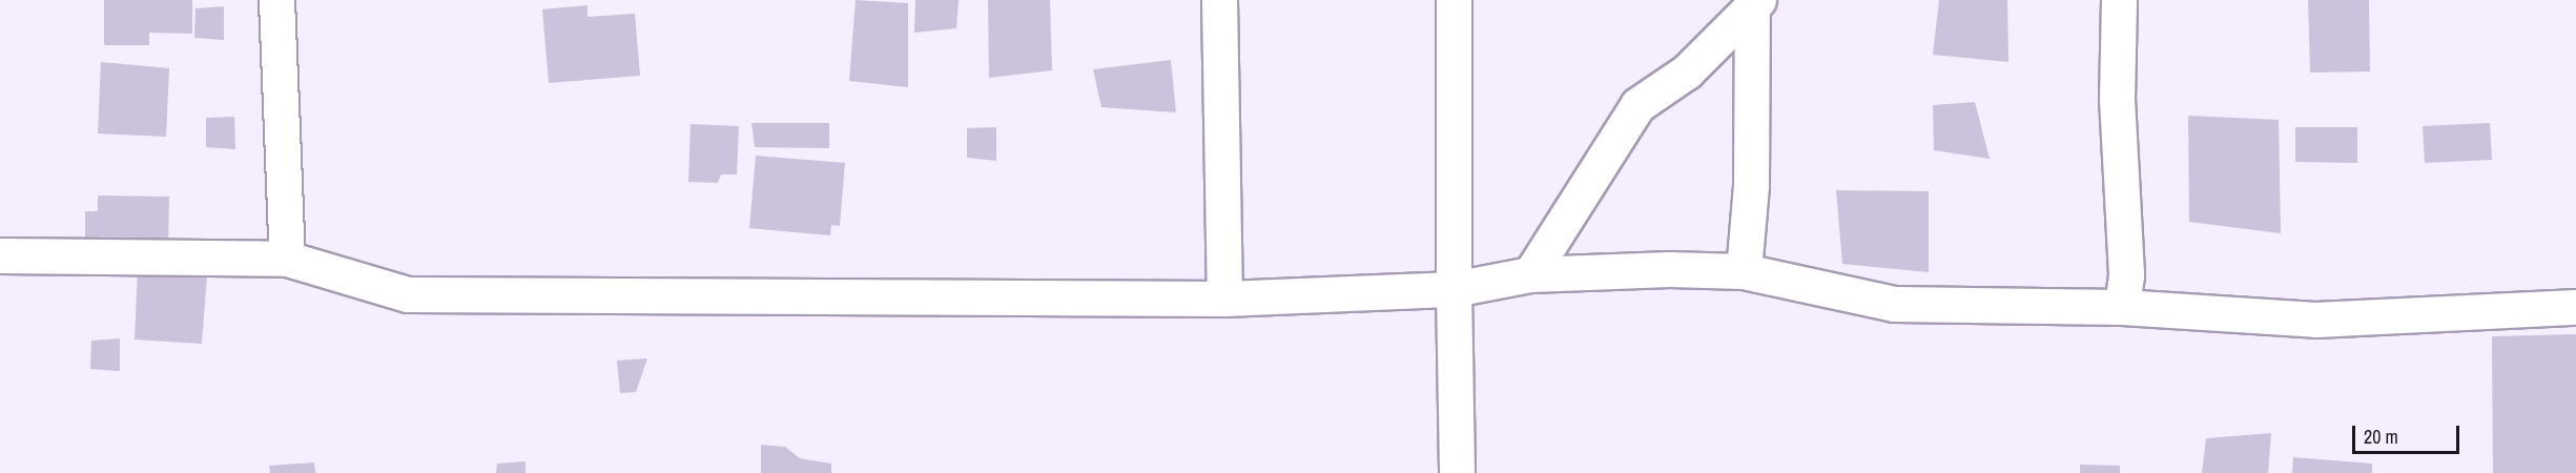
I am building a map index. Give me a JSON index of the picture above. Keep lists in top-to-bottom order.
{
  "scale_bar": "20 m"
}
